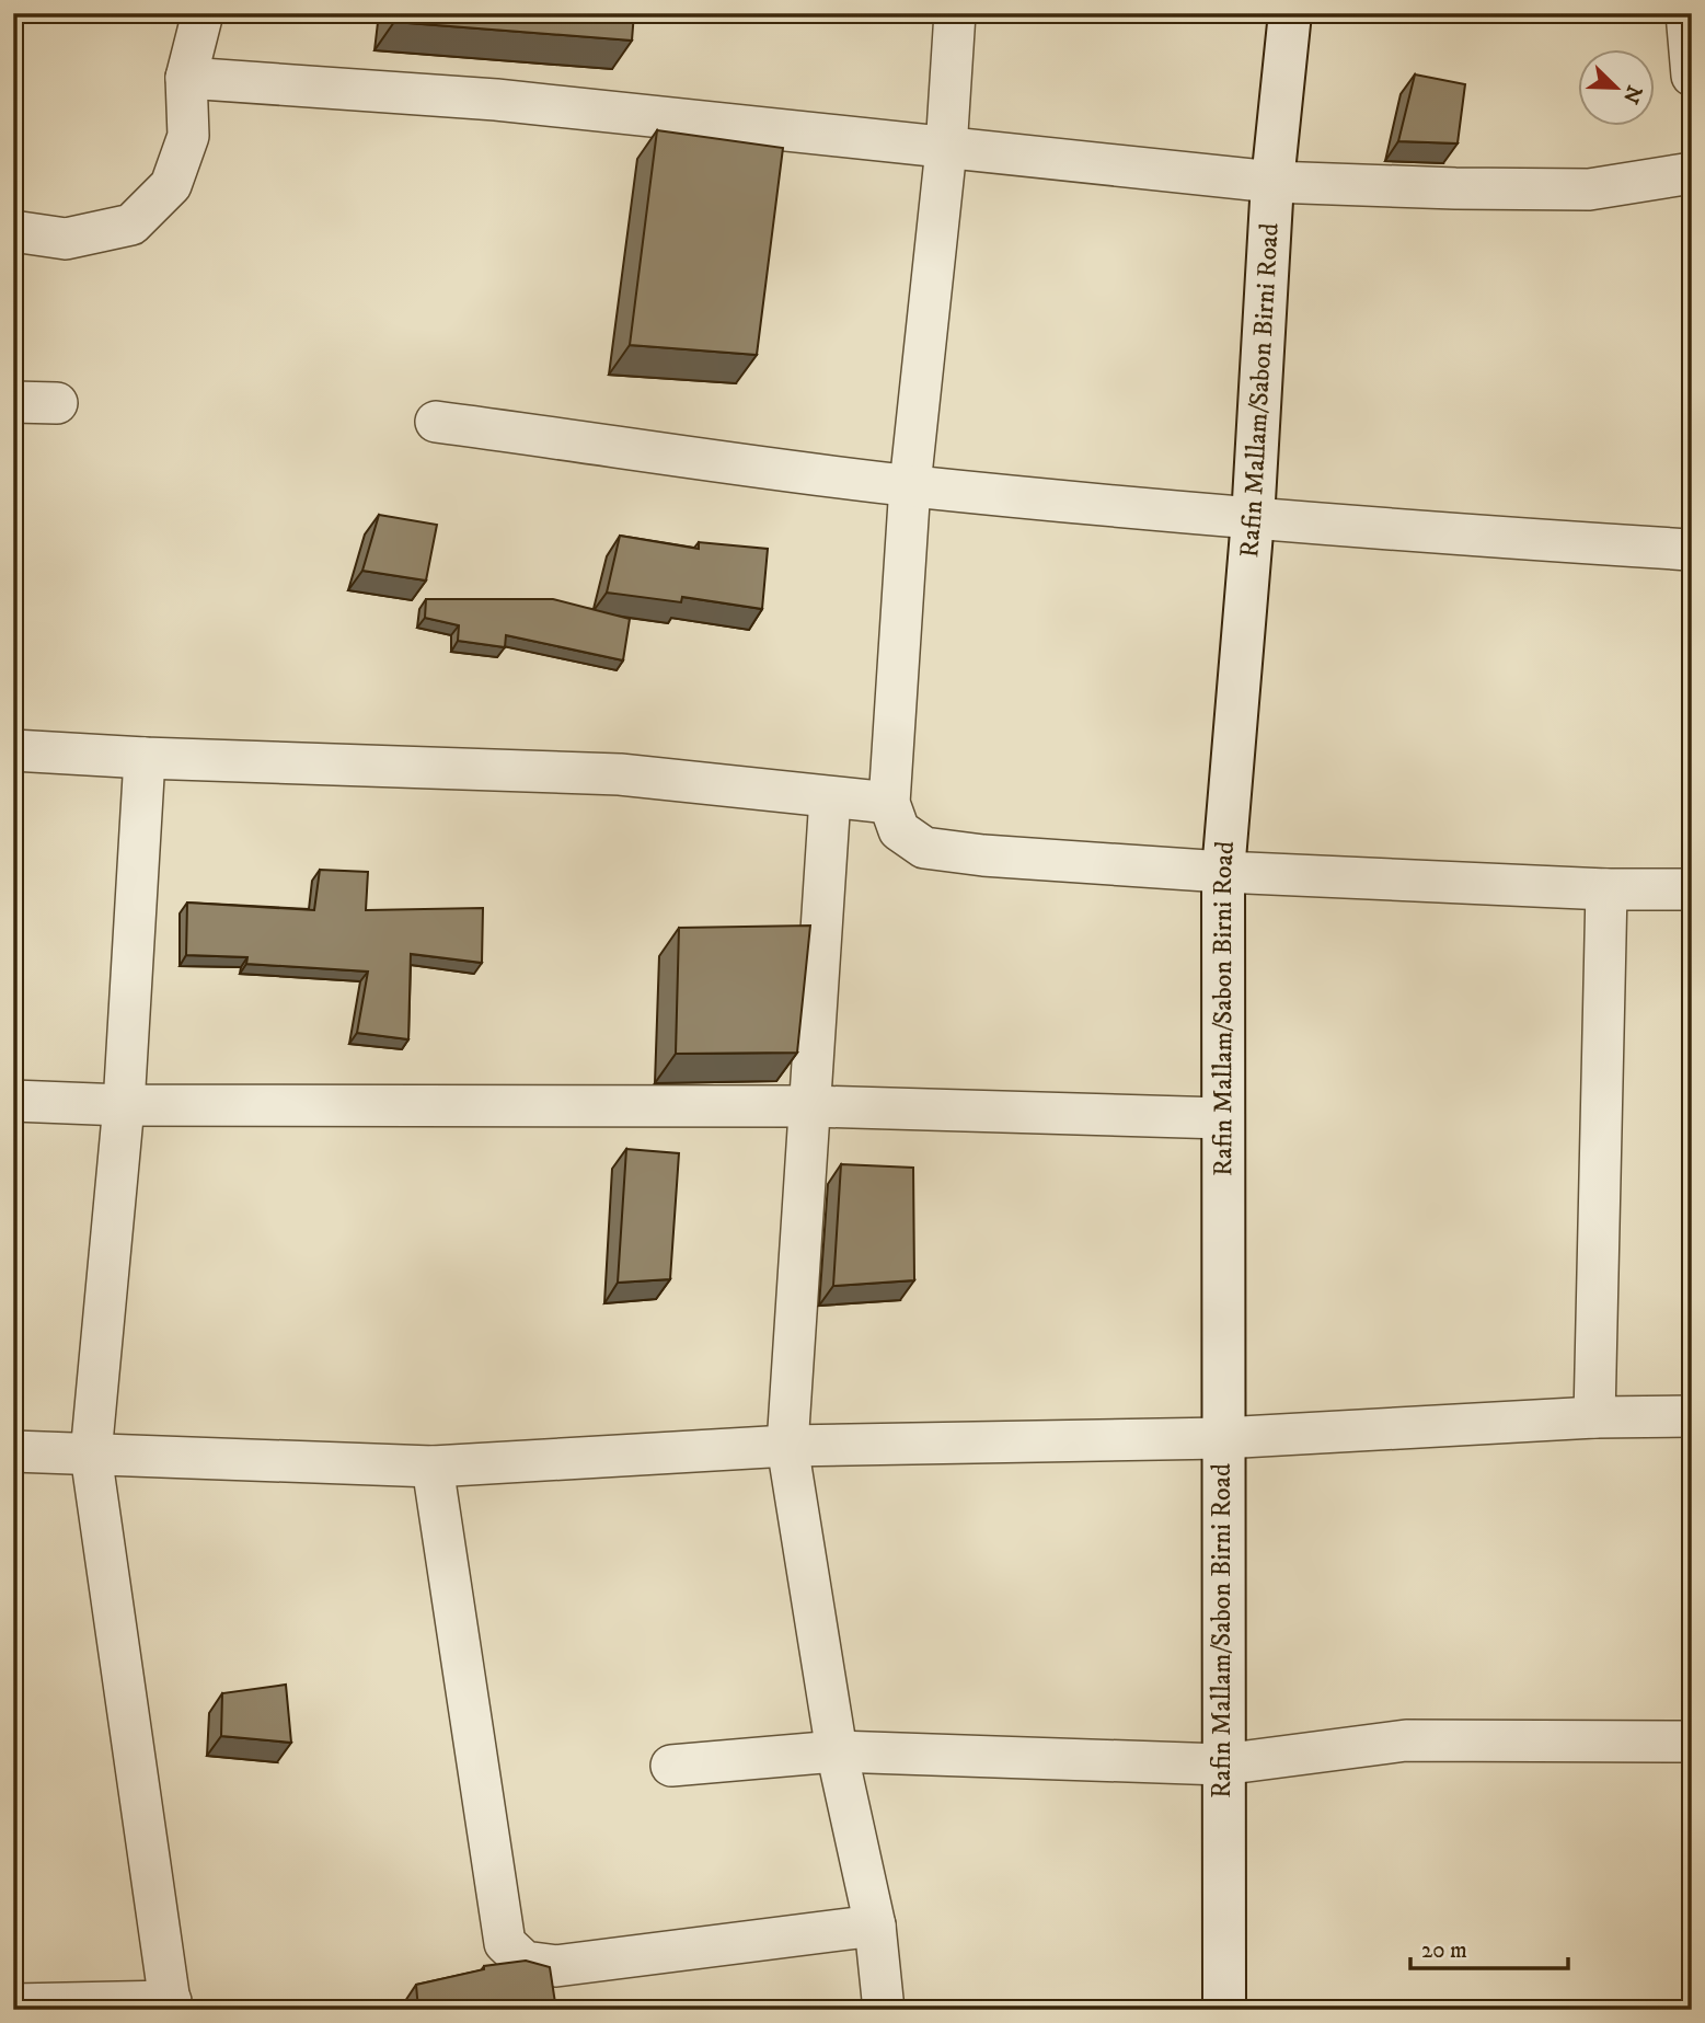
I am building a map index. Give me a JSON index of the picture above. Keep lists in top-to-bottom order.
{
  "streets": {
    "street": ["Rafin Mallam/Sabon Birni Road"]
  },
  "scale_bar": "20 m",
  "north": "bottom right"
}
